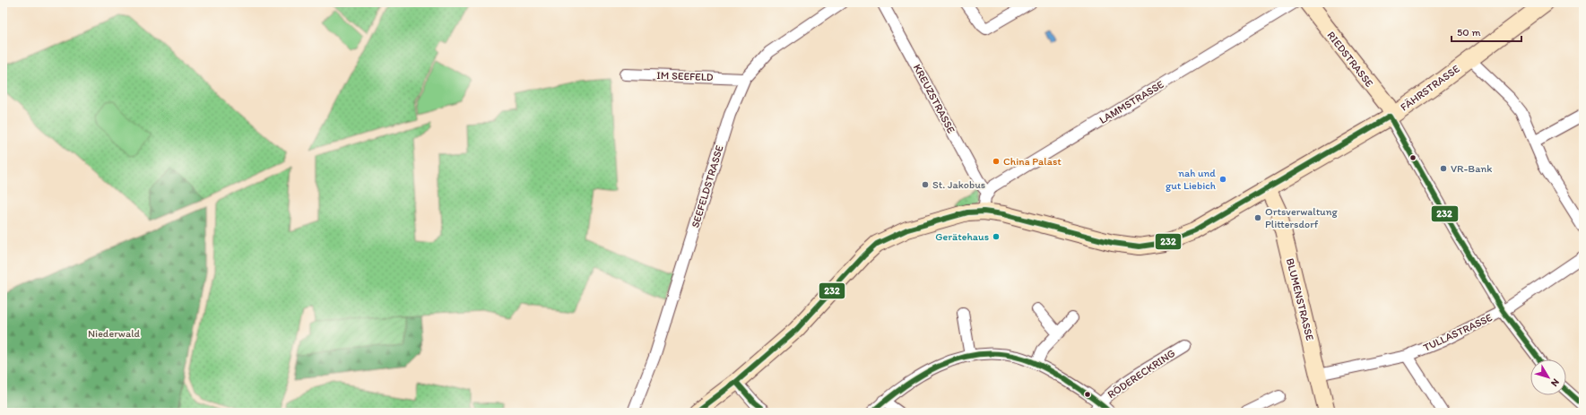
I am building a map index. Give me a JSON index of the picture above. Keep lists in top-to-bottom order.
{
  "streets": {
    "main road": ["RIEDSTRASSE", "FÄHRSTRASSE", "BLUMENSTRASSE"],
    "street": [
      "IM SEEFELD",
      "KREUZSTRASSE",
      "LAMMSTRASSE",
      "SEEFELDSTRASSE",
      "TULLASTRASSE",
      "RÖDERECKRING"
    ]
  },
  "crossings": [
    ["RIEDSTRASSE", "FÄHRSTRASSE"],
    ["IM SEEFELD", "SEEFELDSTRASSE"],
    ["FÄHRSTRASSE", "BLUMENSTRASSE"],
    ["KREUZSTRASSE", "LAMMSTRASSE"],
    ["BLUMENSTRASSE", "TULLASTRASSE"]
  ],
  "parks": ["Niederwald"],
  "places": [
    "China Palast",
    "VR-Bank",
    "nah und gut Liebich",
    "St. Jakobus",
    "Ortsverwaltung Plittersdorf",
    "Gerätehaus"
  ],
  "lines": ["transit line 232"],
  "scale_bar": "50 m",
  "north": "bottom right"
}
